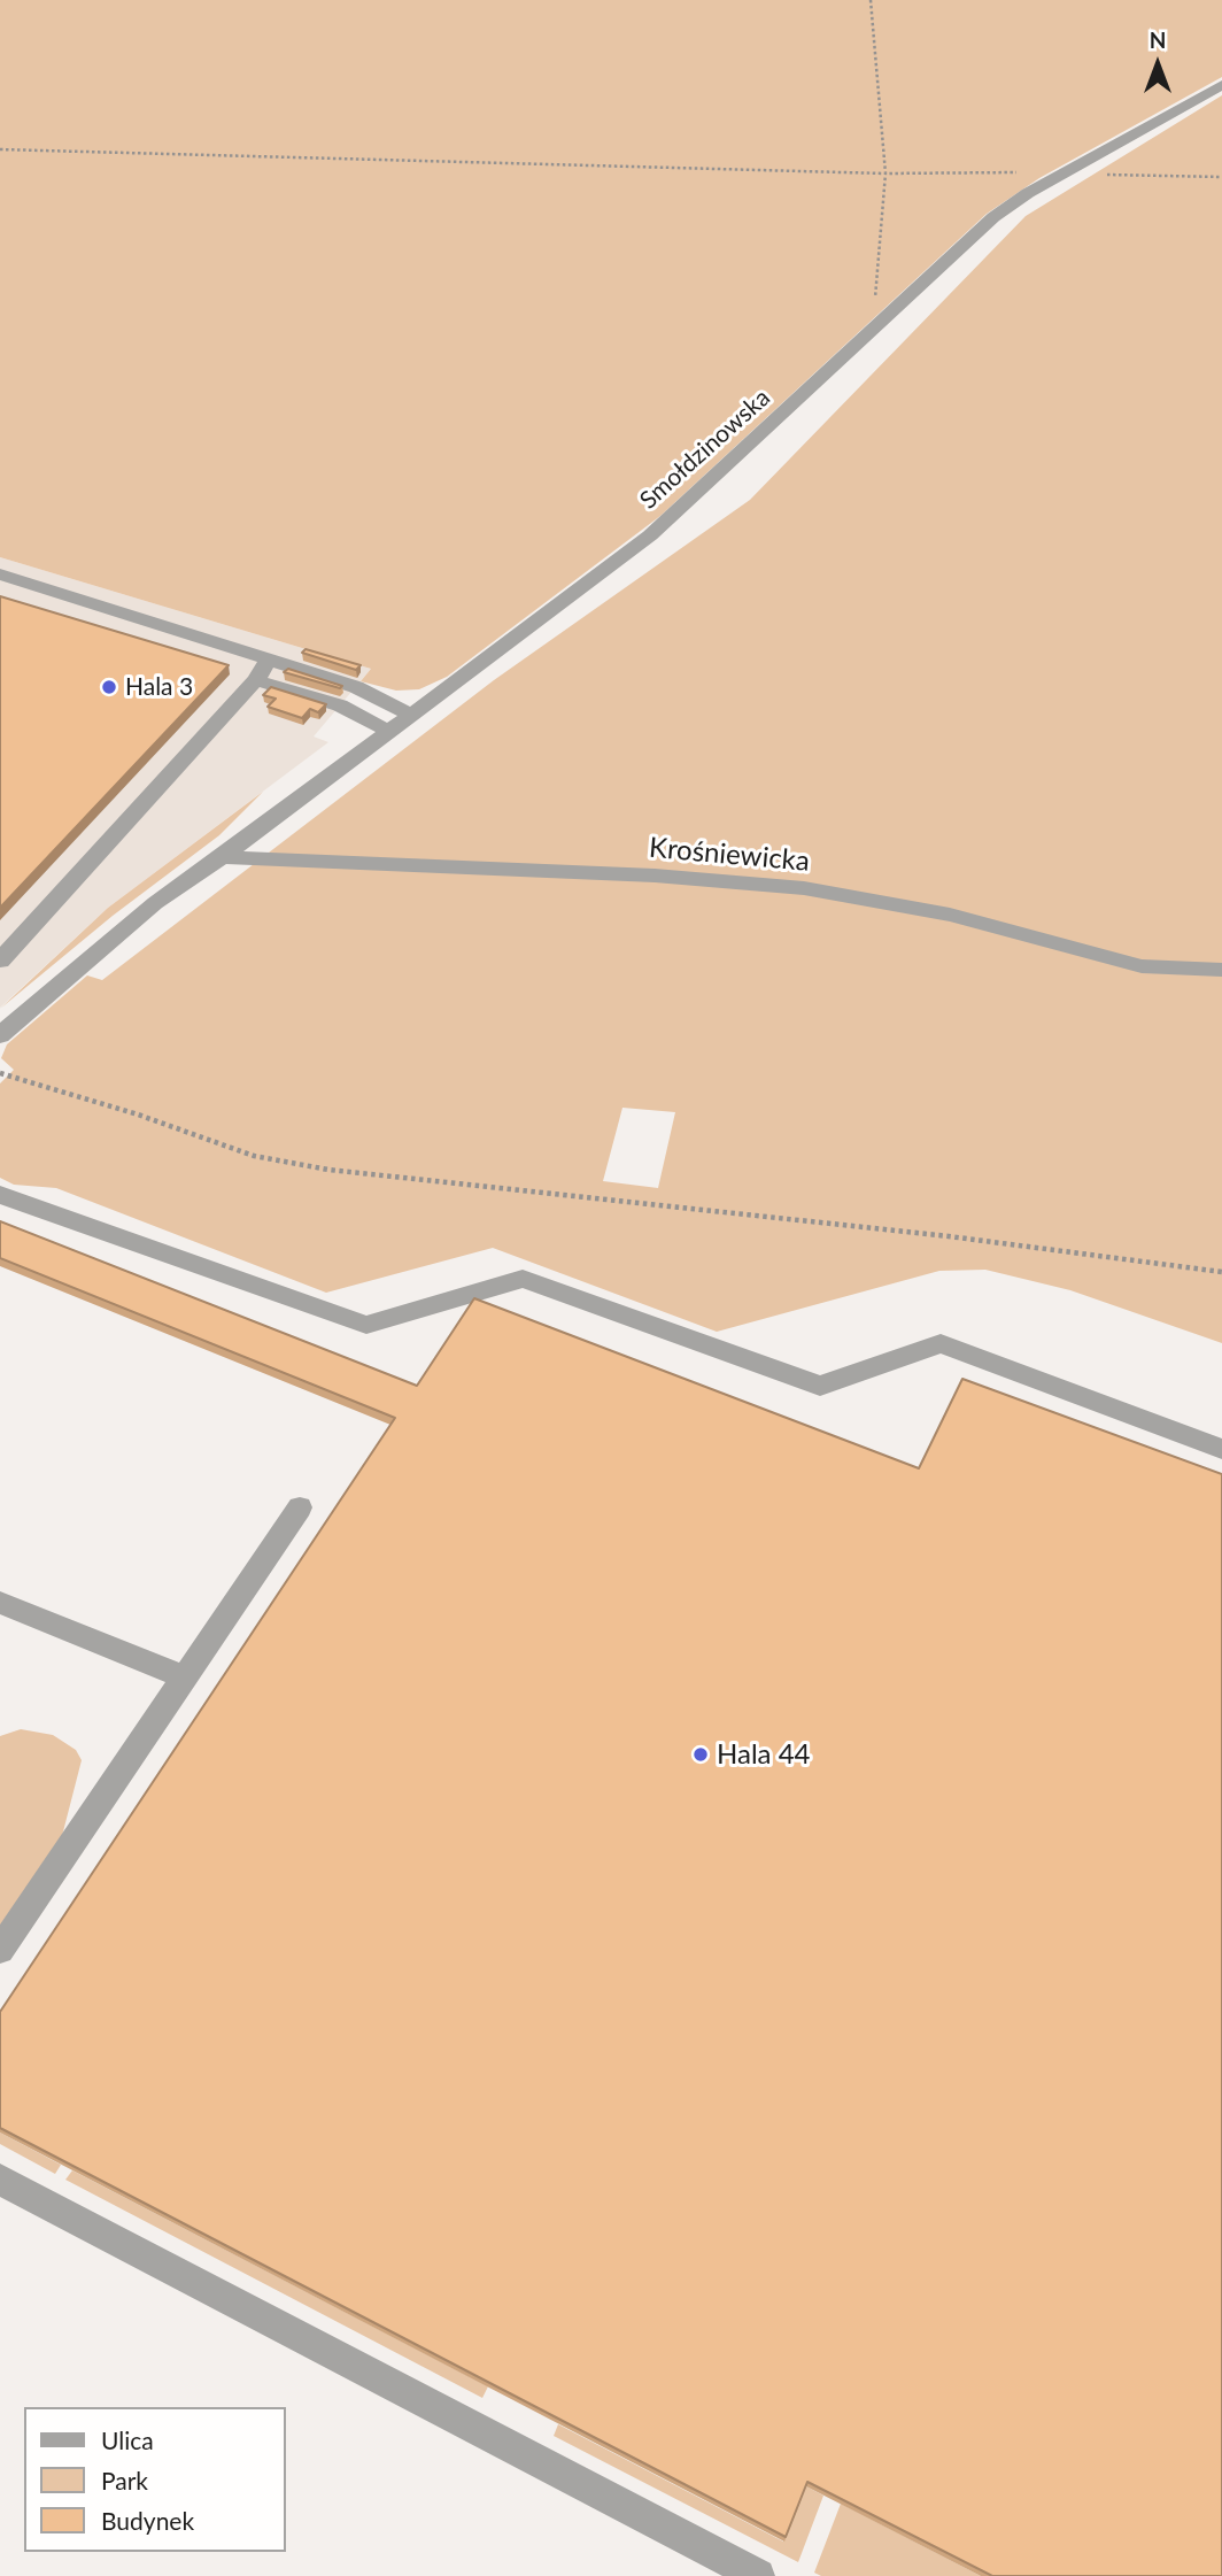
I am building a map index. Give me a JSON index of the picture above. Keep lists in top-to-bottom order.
{
  "streets": {
    "street": ["Smołdzinowska", "Krośniewicka"]
  },
  "crossings": [
    ["Smołdzinowska", "Krośniewicka"]
  ],
  "places": ["Hala 3", "Hala 44"],
  "legend": ["Ulica", "Park", "Budynek"],
  "north": "top"
}
